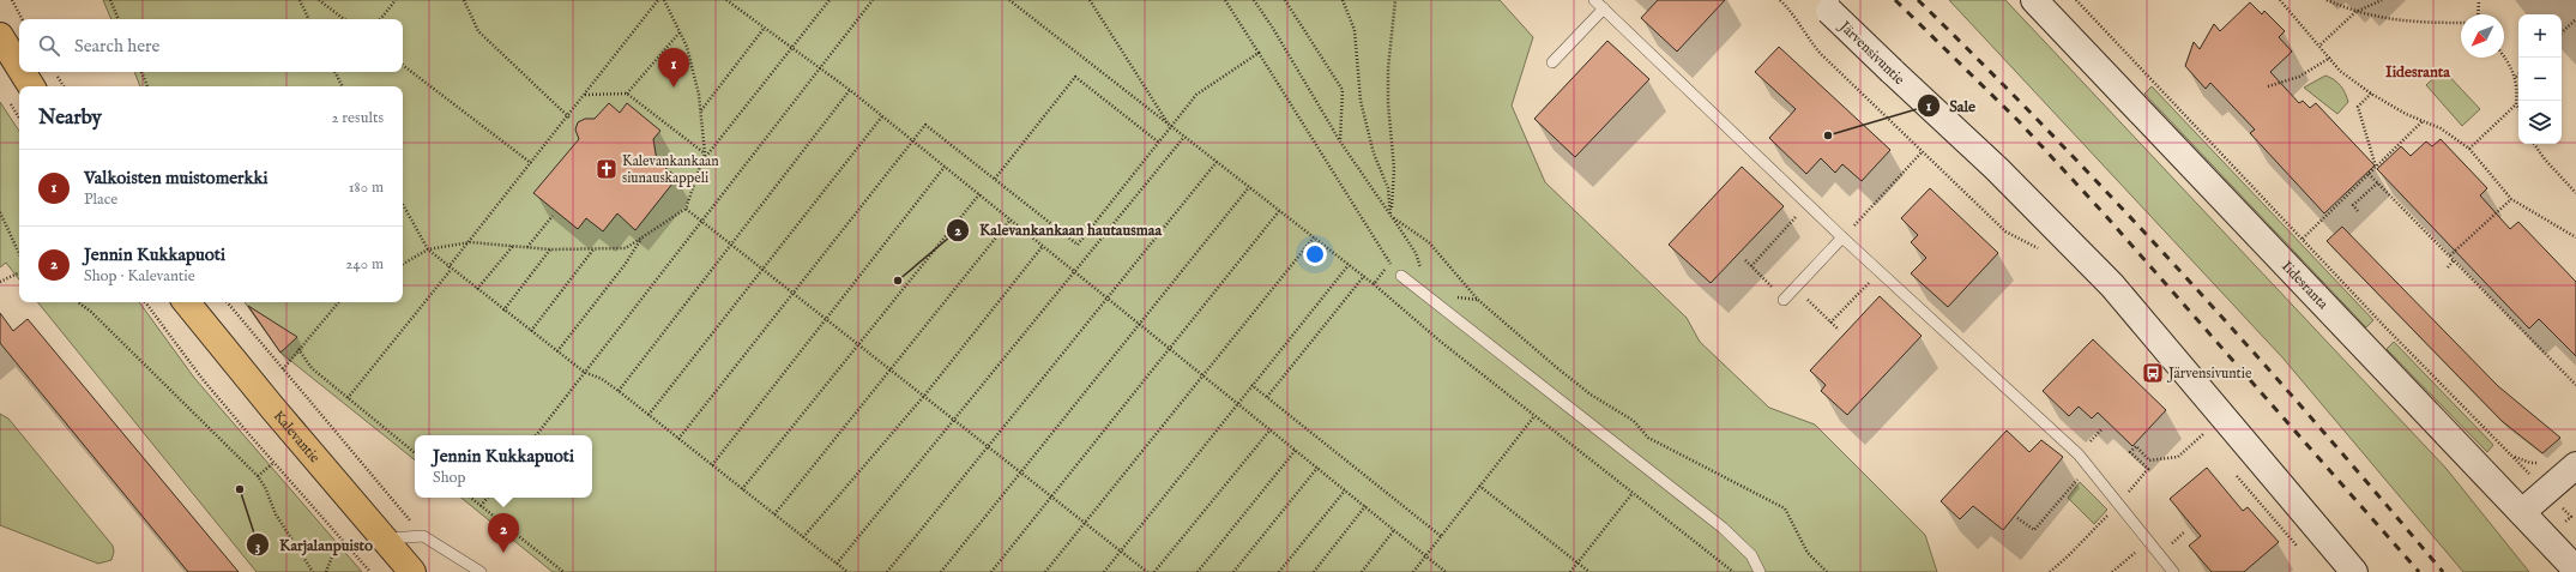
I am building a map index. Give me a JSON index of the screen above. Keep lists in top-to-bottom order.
{
  "streets": {
    "main road": ["Järvensivuntie", "Iidesranta", "Kalevantie"]
  },
  "districts": ["Iidesranta"],
  "places": {
    "other": ["Sale", "Kalevankankaan hautausmaa", "Karjalanpuisto"],
    "church": ["Kalevankankaan siunauskappeli"],
    "bus stop": ["Järvensivuntie"]
  },
  "north": "bottom left",
  "page": {
    "map_buttons": ["+", "−"],
    "search": "Search here",
    "pins": ["1", "2"],
    "heading": ["Nearby", "2 results"],
    "list": [
      {
        "mark": "1",
        "name": "Valkoisten muistomerkki",
        "note": "Place",
        "value": "180 m"
      },
      {
        "mark": "2",
        "name": "Jennin Kukkapuoti",
        "note": "Shop · Kalevantie",
        "value": "240 m"
      }
    ],
    "popup": ["Jennin Kukkapuoti", "Shop"]
  }
}
